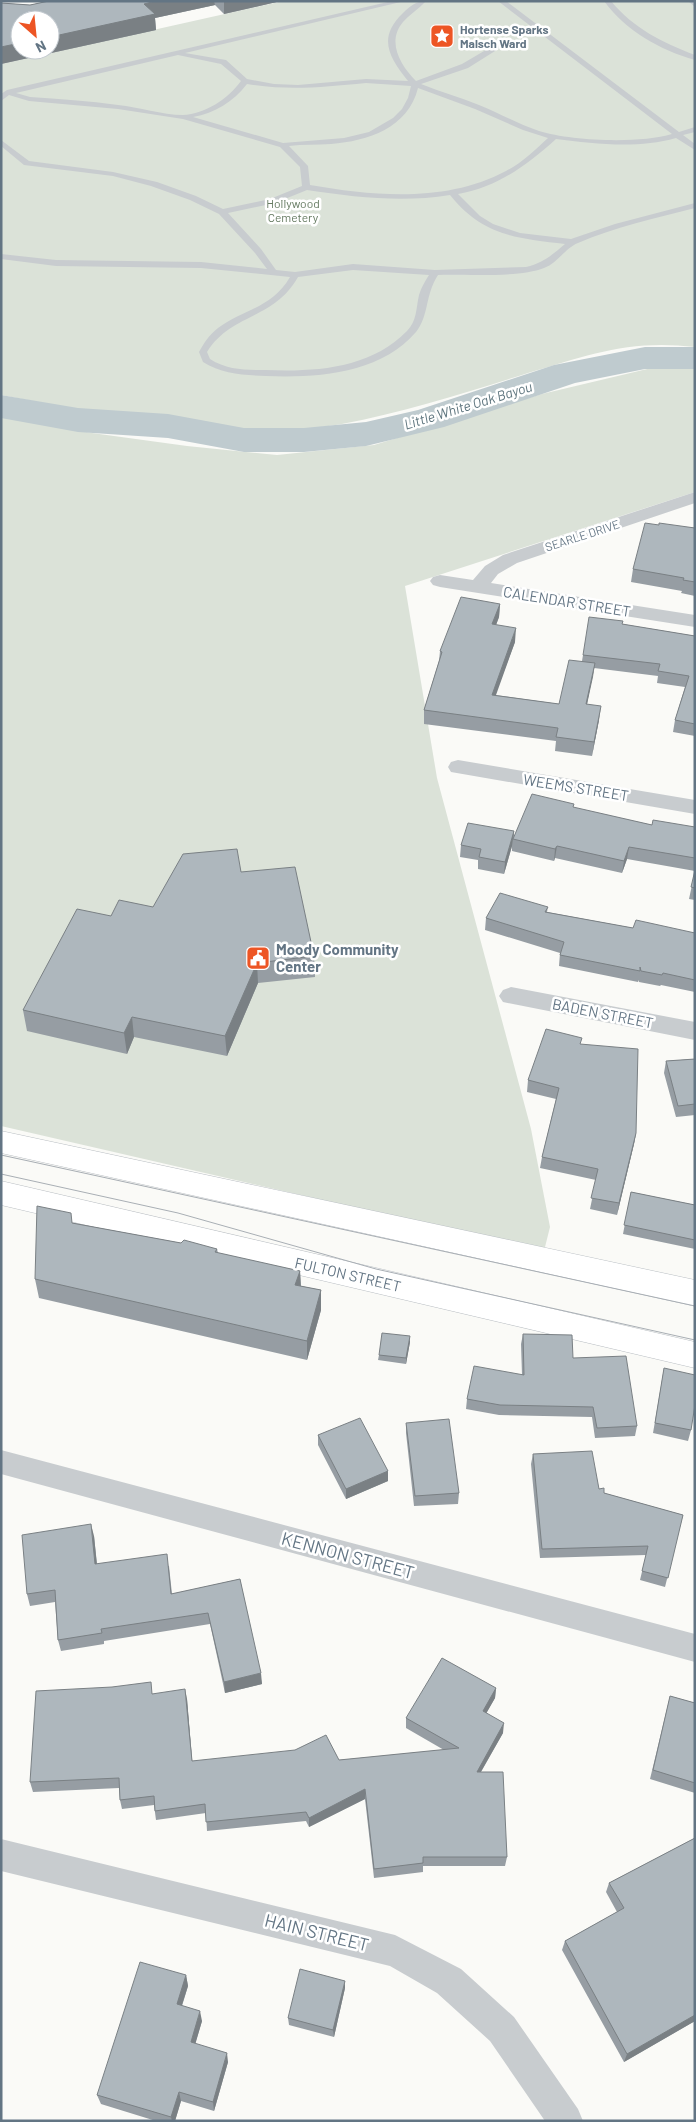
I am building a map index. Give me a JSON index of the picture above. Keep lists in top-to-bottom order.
{
  "streets": {
    "main road": ["FULTON STREET"],
    "street": [
      "SEARLE DRIVE",
      "CALENDAR STREET",
      "WEEMS STREET",
      "BADEN STREET",
      "KENNON STREET",
      "HAIN STREET"
    ]
  },
  "crossings": [
    ["SEARLE DRIVE", "CALENDAR STREET"]
  ],
  "water": ["Little White Oak Bayou"],
  "parks": ["Hollywood Cemetery"],
  "places": {
    "place": ["Hortense Sparks Malsch Ward"],
    "public building": ["Moody Community Center"]
  },
  "north": "bottom right"
}
